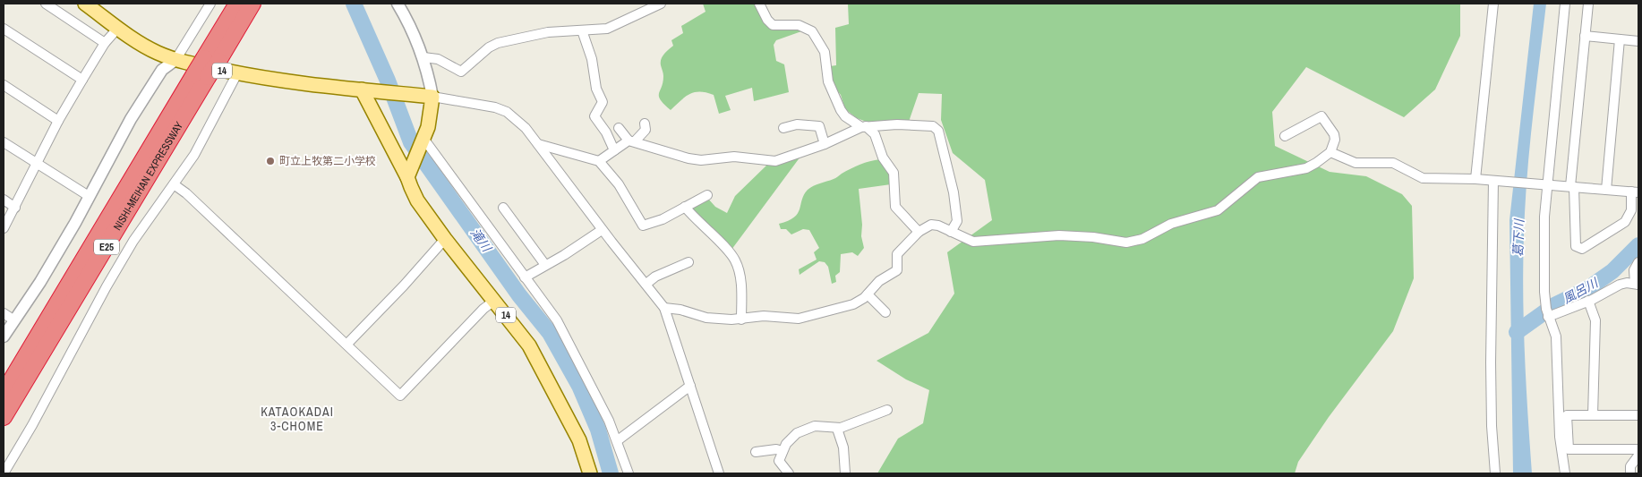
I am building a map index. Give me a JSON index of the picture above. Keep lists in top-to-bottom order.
{
  "streets": {
    "highway": ["NISHI-MEIHAN EXPRESSWAY", "E25"],
    "main road": ["14"]
  },
  "districts": ["KATAOKADAI 3-CHOME"],
  "water": ["葛下川", "滝川", "風呂川"],
  "places": ["町立上牧第二小学校"]
}
